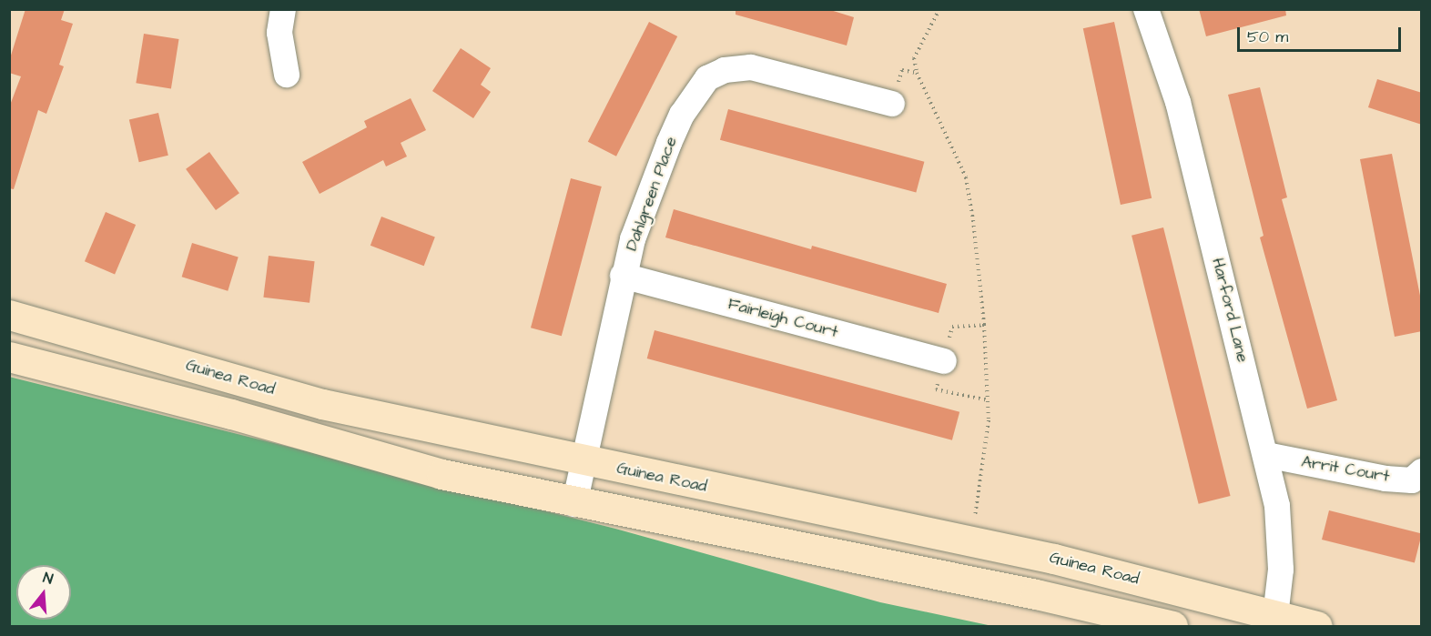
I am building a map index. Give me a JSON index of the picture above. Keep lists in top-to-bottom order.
{
  "streets": {
    "main road": ["Guinea Road"],
    "street": [
      "Dahlgreen Place",
      "Harford Lane",
      "Fairleigh Court",
      "Arrit Court"
    ]
  },
  "crossings": [
    ["Dahlgreen Place", "Fairleigh Court"],
    ["Dahlgreen Place", "Guinea Road"],
    ["Harford Lane", "Guinea Road"],
    ["Harford Lane", "Arrit Court"]
  ],
  "scale_bar": "50 m",
  "north": "top"
}
